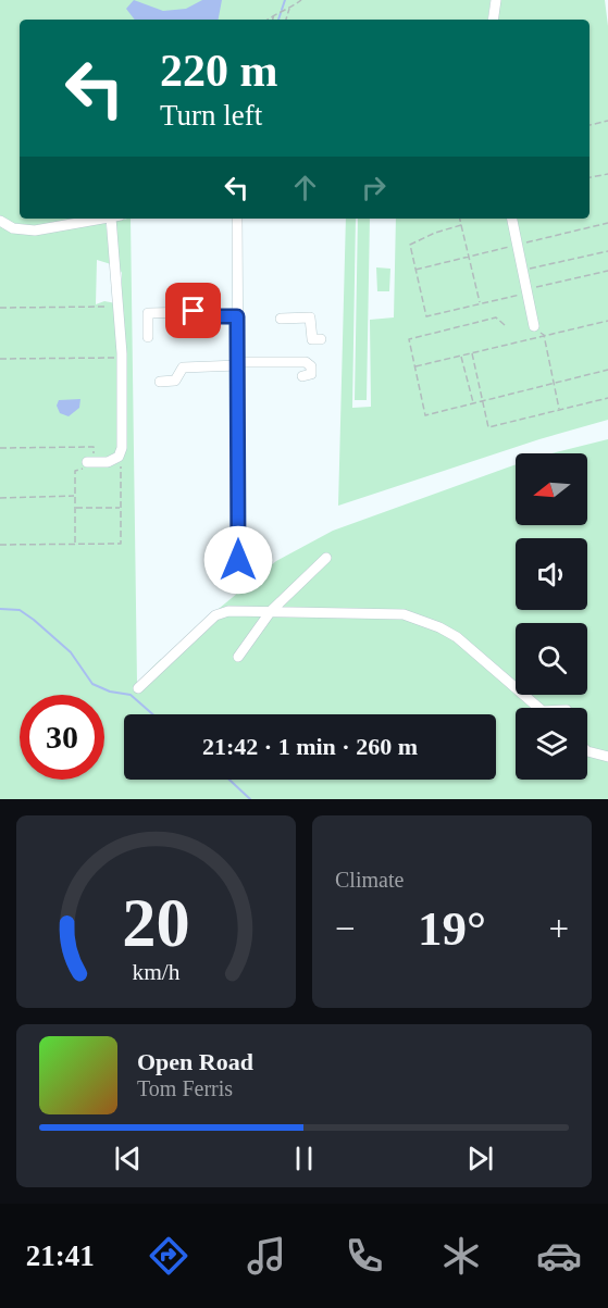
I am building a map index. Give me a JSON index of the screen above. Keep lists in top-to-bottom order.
{
  "north": "left",
  "page": {
    "turn": ["220 m", "Turn left"],
    "limit": "30",
    "trip": "21:42 · 1 min · 260 m",
    "tile": "Climate",
    "heat": ["−", "19°", "+"],
    "song": ["Open Road", "Tom Ferris"],
    "tabs": "21:41",
    "gauge": ["20", "km/h"]
  }
}
